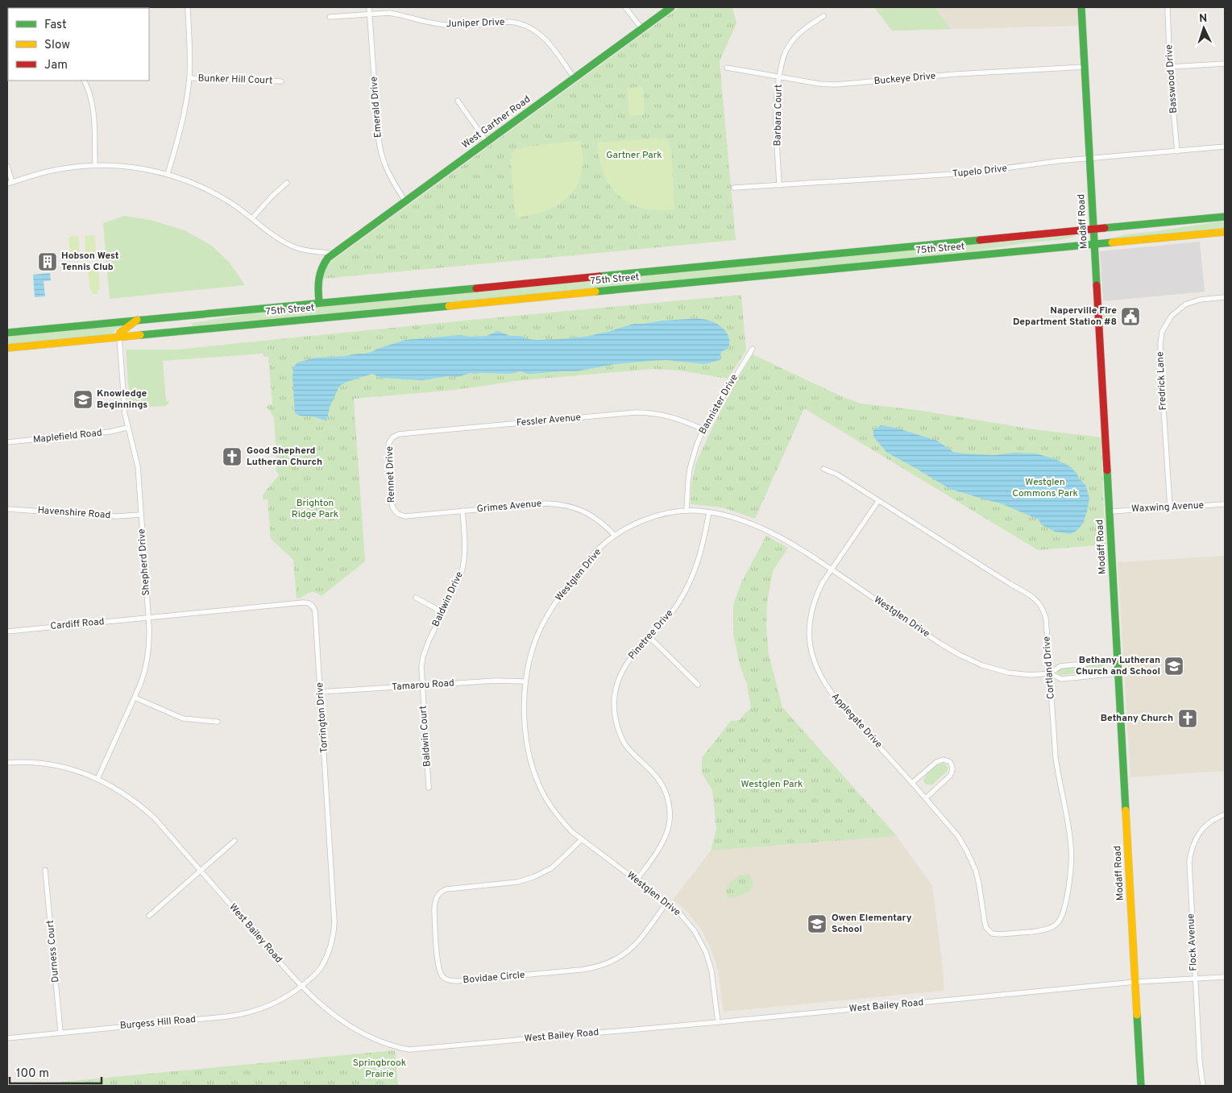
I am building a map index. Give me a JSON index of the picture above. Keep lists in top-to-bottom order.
{
  "streets": {
    "main road": ["West Gartner Road", "Modaff Road", "75th Street"],
    "street": [
      "Juniper Drive",
      "Buckeye Drive",
      "Basswood Drive",
      "Bunker Hill Court",
      "Emerald Drive",
      "Barbara Court",
      "Tupelo Drive",
      "Fredrick Lane",
      "Bannister Drive",
      "Fessler Avenue",
      "Maplefield Road",
      "Rennet Drive",
      "Grimes Avenue",
      "Waxwing Avenue",
      "Havenshire Road",
      "Shepherd Drive",
      "Westglen Drive",
      "Baldwin Drive",
      "Cardiff Road",
      "Pinetree Drive",
      "Cortland Drive",
      "Tamarou Road",
      "Torrington Drive",
      "Applegate Drive",
      "Baldwin Court",
      "West Bailey Road",
      "Flock Avenue",
      "Durness Court",
      "Bovidae Circle",
      "Burgess Hill Road"
    ]
  },
  "crossings": [
    ["Juniper Drive", "Emerald Drive"],
    ["Juniper Drive", "West Gartner Road"],
    ["Buckeye Drive", "Barbara Court"],
    ["Buckeye Drive", "Modaff Road"],
    ["Basswood Drive", "Tupelo Drive"],
    ["Emerald Drive", "West Gartner Road"],
    ["Barbara Court", "Tupelo Drive"],
    ["West Gartner Road", "75th Street"],
    ["Tupelo Drive", "Modaff Road"],
    ["Modaff Road", "75th Street"],
    ["Modaff Road", "Waxwing Avenue"],
    ["Modaff Road", "Westglen Drive"],
    ["Modaff Road", "West Bailey Road"],
    ["75th Street", "Shepherd Drive"],
    ["Fredrick Lane", "Waxwing Avenue"],
    ["Bannister Drive", "Fessler Avenue"],
    ["Bannister Drive", "Westglen Drive"],
    ["Fessler Avenue", "Rennet Drive"],
    ["Maplefield Road", "Shepherd Drive"],
    ["Rennet Drive", "Grimes Avenue"],
    ["Grimes Avenue", "Westglen Drive"],
    ["Grimes Avenue", "Baldwin Drive"],
    ["Havenshire Road", "Shepherd Drive"],
    ["Shepherd Drive", "Cardiff Road"],
    ["Shepherd Drive", "Torrington Drive"],
    ["Shepherd Drive", "West Bailey Road"],
    ["Westglen Drive", "Pinetree Drive"],
    ["Westglen Drive", "Cortland Drive"],
    ["Westglen Drive", "Tamarou Road"],
    ["Westglen Drive", "Applegate Drive"],
    ["Westglen Drive", "West Bailey Road"],
    ["Westglen Drive", "Bovidae Circle"],
    ["Baldwin Drive", "Tamarou Road"],
    ["Baldwin Drive", "Baldwin Court"],
    ["Cardiff Road", "Torrington Drive"],
    ["Cortland Drive", "Applegate Drive"],
    ["Tamarou Road", "Torrington Drive"],
    ["Tamarou Road", "Baldwin Court"],
    ["Torrington Drive", "West Bailey Road"],
    ["Torrington Drive", "Burgess Hill Road"],
    ["West Bailey Road", "Flock Avenue"],
    ["West Bailey Road", "Burgess Hill Road"],
    ["Durness Court", "Burgess Hill Road"]
  ],
  "parks": [
    "Gartner Park",
    "Westglen Commons Park",
    "Brighton Ridge Park",
    "Westglen Park",
    "Springbrook Prairie"
  ],
  "places": {
    "building": ["Hobson West Tennis Club"],
    "public building": ["Naperville Fire Department Station #8"],
    "school or university": ["Knowledge Beginnings", "Bethany Lutheran Church and School", "Owen Elementary School"],
    "church": ["Good Shepherd Lutheran Church", "Bethany Church"]
  },
  "legend": ["Fast", "Slow", "Jam"],
  "scale_bar": "100 m",
  "north": "top"
}
